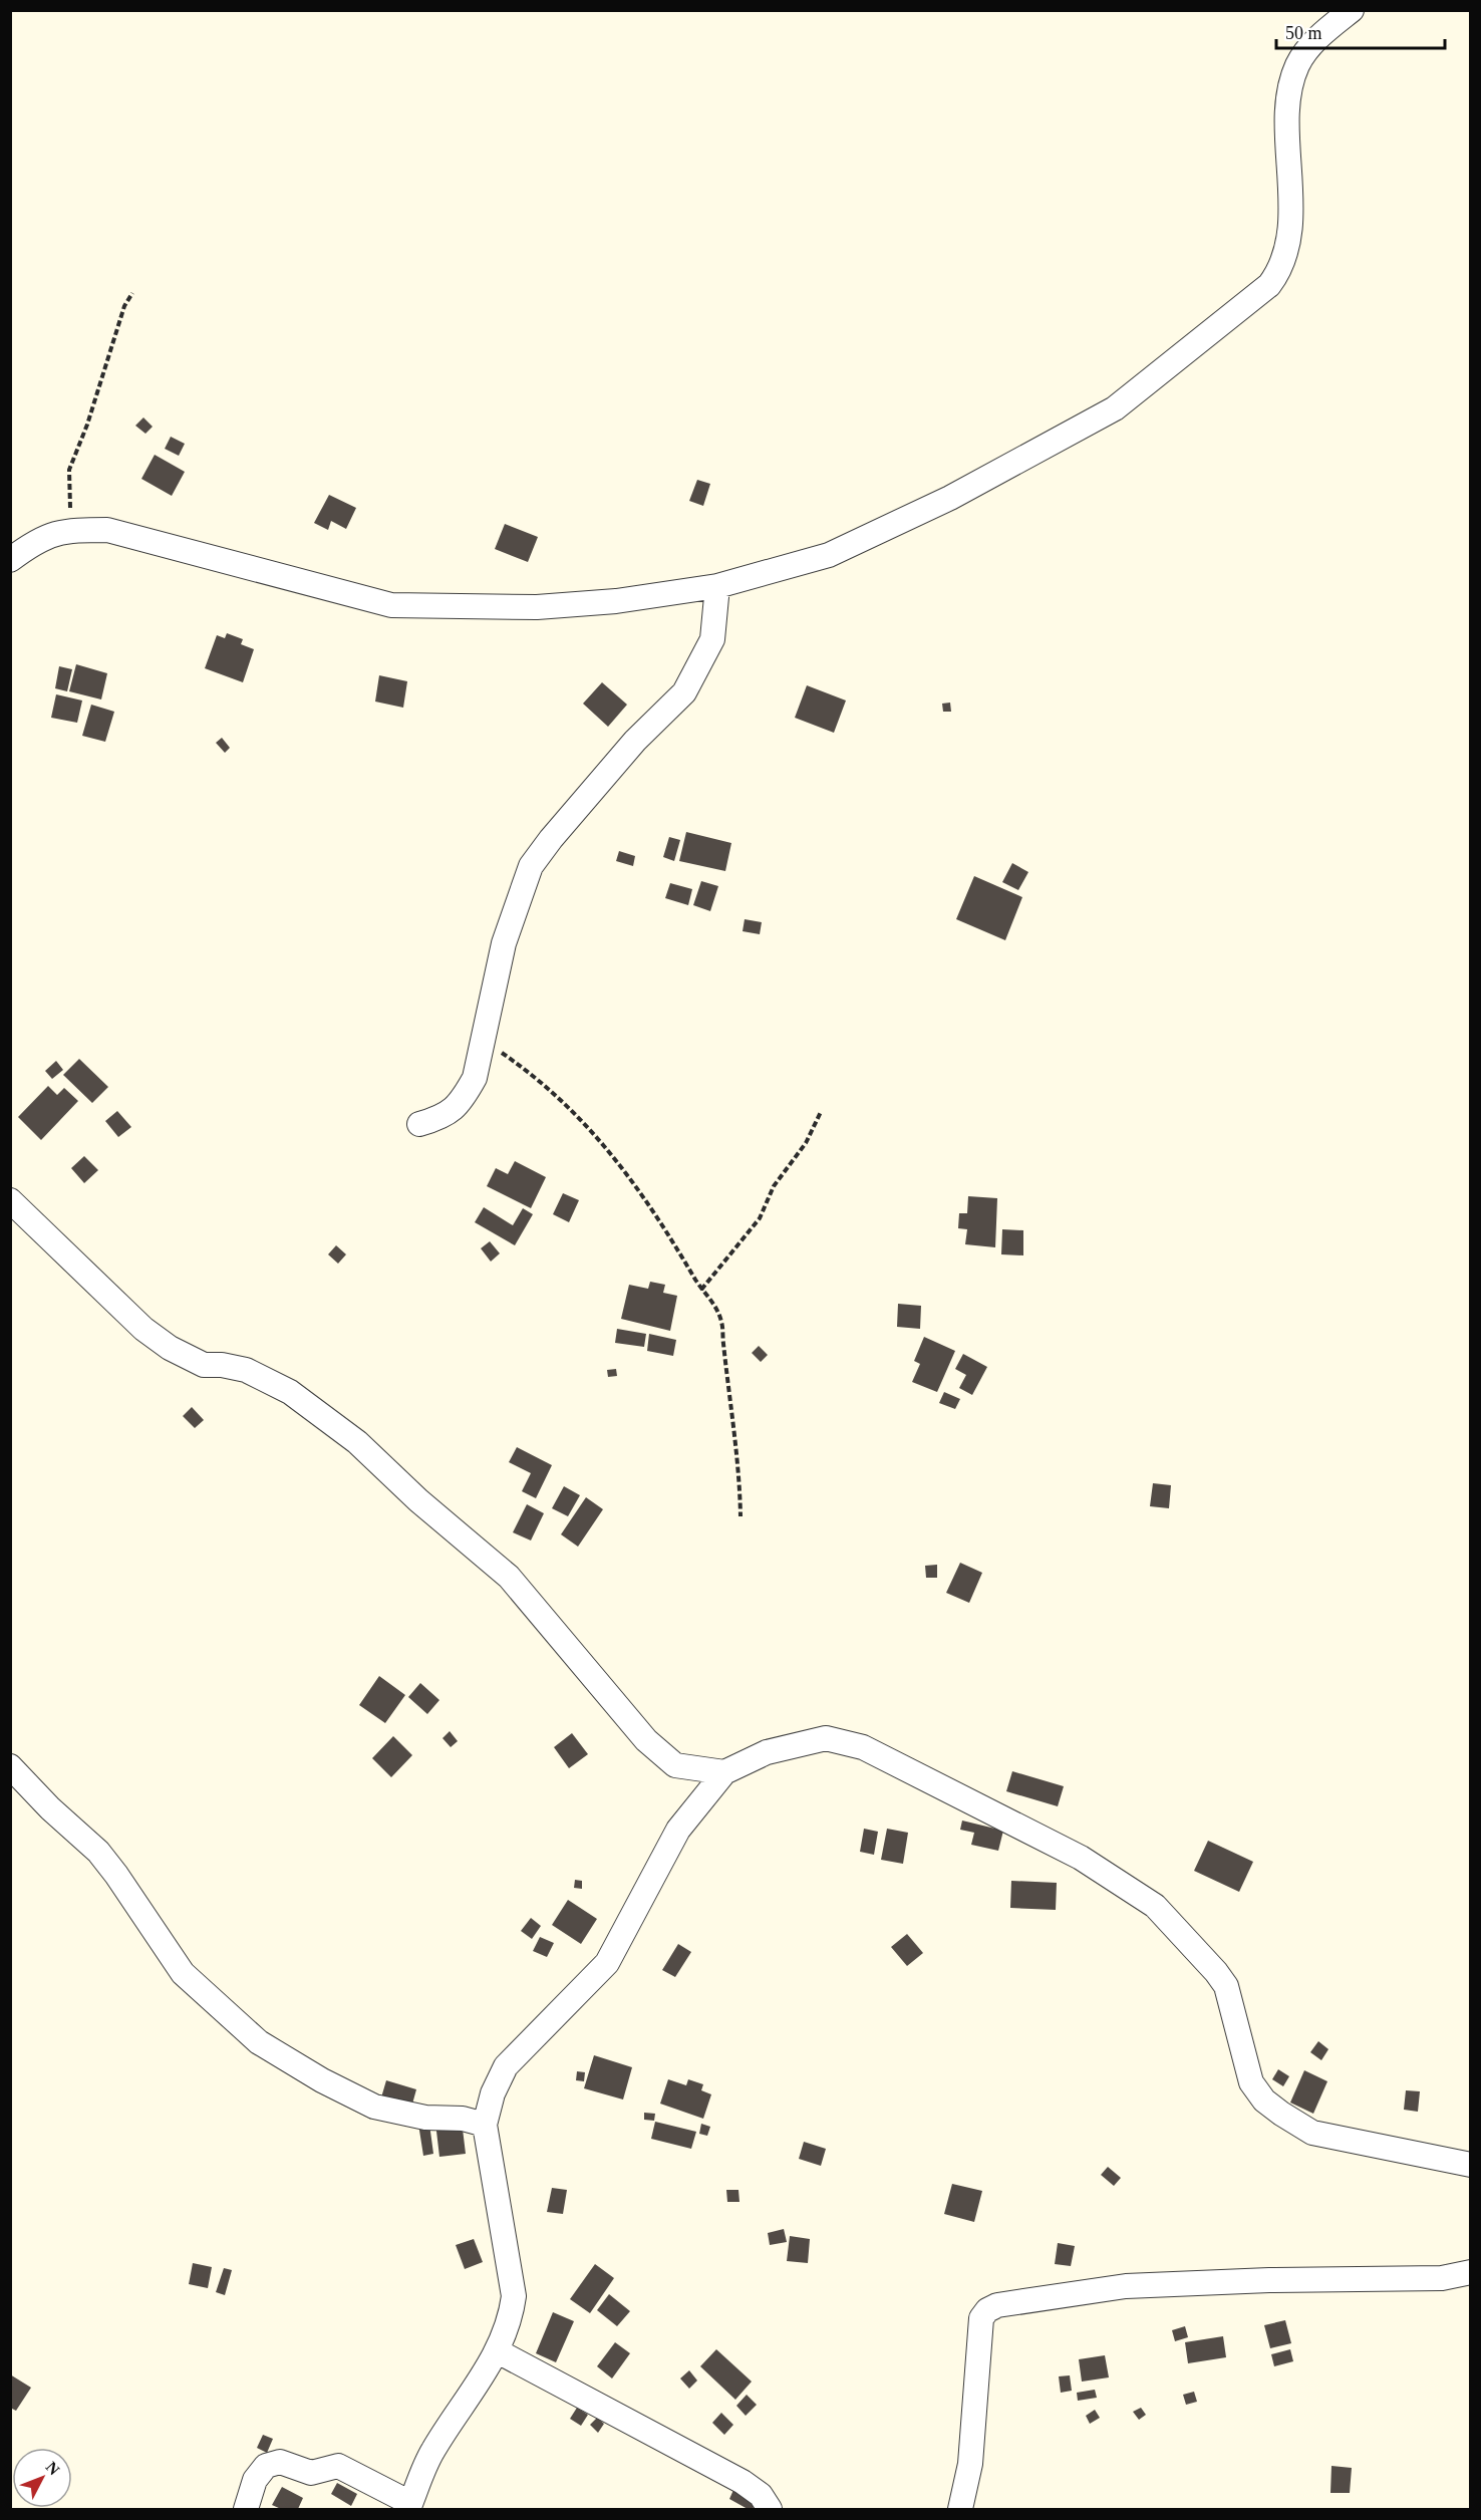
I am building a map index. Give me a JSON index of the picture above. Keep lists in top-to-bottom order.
{
  "scale_bar": "50 m",
  "north": "top right"
}
